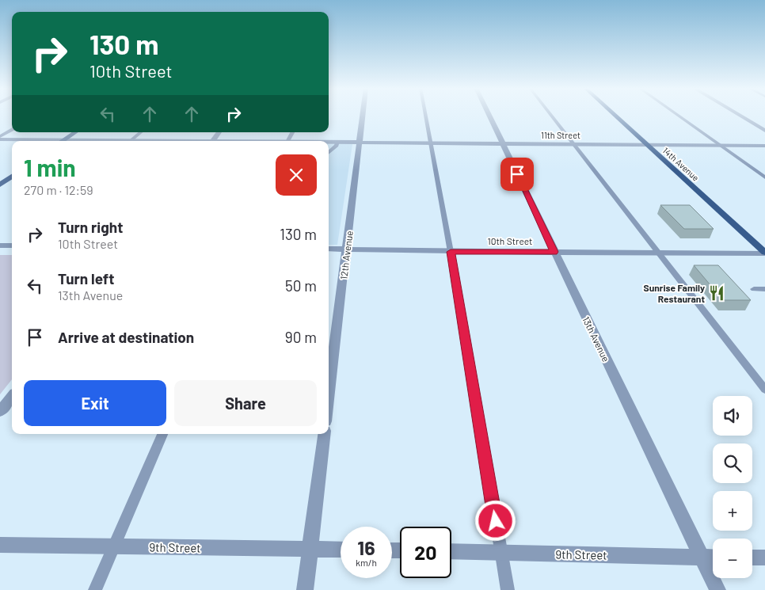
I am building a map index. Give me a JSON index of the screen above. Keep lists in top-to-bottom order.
{
  "streets": {
    "main road": ["14th Avenue"],
    "street": [
      "11th Street",
      "10th Street",
      "12th Avenue",
      "13th Avenue",
      "9th Street"
    ]
  },
  "crossings": [
    ["11th Street", "14th Avenue"],
    ["11th Street", "12th Avenue"],
    ["11th Street", "13th Avenue"],
    ["14th Avenue", "10th Street"],
    ["10th Street", "12th Avenue"],
    ["10th Street", "13th Avenue"],
    ["13th Avenue", "9th Street"]
  ],
  "places": {
    "restaurant": ["Sunrise Family Restaurant"]
  },
  "page": {
    "turn": ["130 m", "10th Street"],
    "heading": ["1 min", "270 m · 12:59"],
    "list": [
      {
        "name": "Turn right",
        "note": "10th Street",
        "value": "130 m"
      },
      {
        "name": "Turn left",
        "note": "13th Avenue",
        "value": "50 m"
      },
      {
        "name": "Arrive at destination",
        "value": "90 m"
      }
    ],
    "buttons": ["Exit", "Share"],
    "map_buttons": ["+", "−"],
    "speed": "16 km/h",
    "limit": "20"
  }
}
